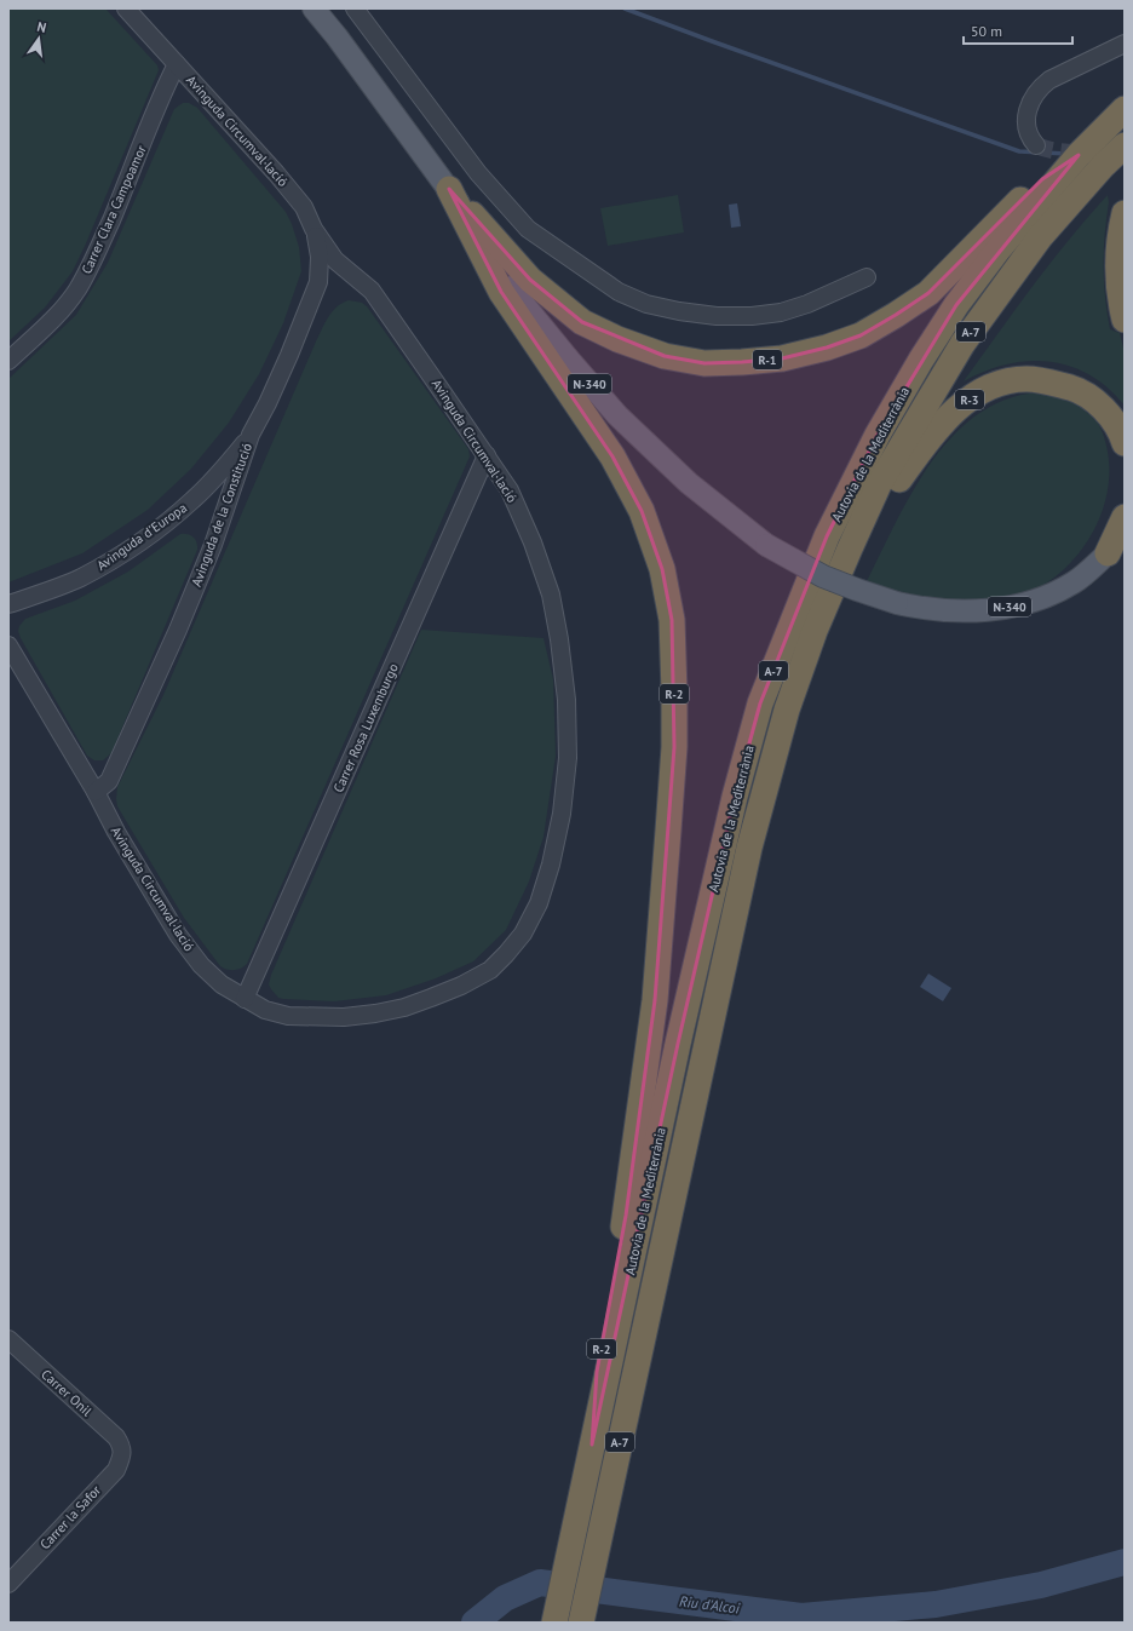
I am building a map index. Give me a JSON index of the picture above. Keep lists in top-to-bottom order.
{
  "streets": {
    "highway": [
      "A-7",
      "R-1",
      "R-3",
      "Autovia de la Mediterrània",
      "R-2"
    ],
    "main road": ["N-340"],
    "street": [
      "Avinguda Circumval·lació",
      "Carrer Clara Campoamor",
      "Avinguda de la Constitució",
      "Avinguda d'Europa",
      "Carrer Rosa Luxemburgo",
      "Carrer Onil",
      "Carrer la Safor"
    ]
  },
  "crossings": [
    ["Avinguda Circumval·lació", "Carrer Clara Campoamor"],
    ["Avinguda Circumval·lació", "Avinguda de la Constitució"],
    ["Avinguda Circumval·lació", "Carrer Rosa Luxemburgo"],
    ["A-7", "R-2"],
    ["R-1", "N-340"],
    ["R-1", "Autovia de la Mediterrània"],
    ["R-1", "R-2"],
    ["N-340", "R-2"],
    ["R-3", "Autovia de la Mediterrània"],
    ["Autovia de la Mediterrània", "R-2"],
    ["Avinguda de la Constitució", "Avinguda d'Europa"],
    ["Carrer Onil", "Carrer la Safor"]
  ],
  "water": ["Riu d'Alcoi"],
  "scale_bar": "50 m",
  "north": "top"
}
